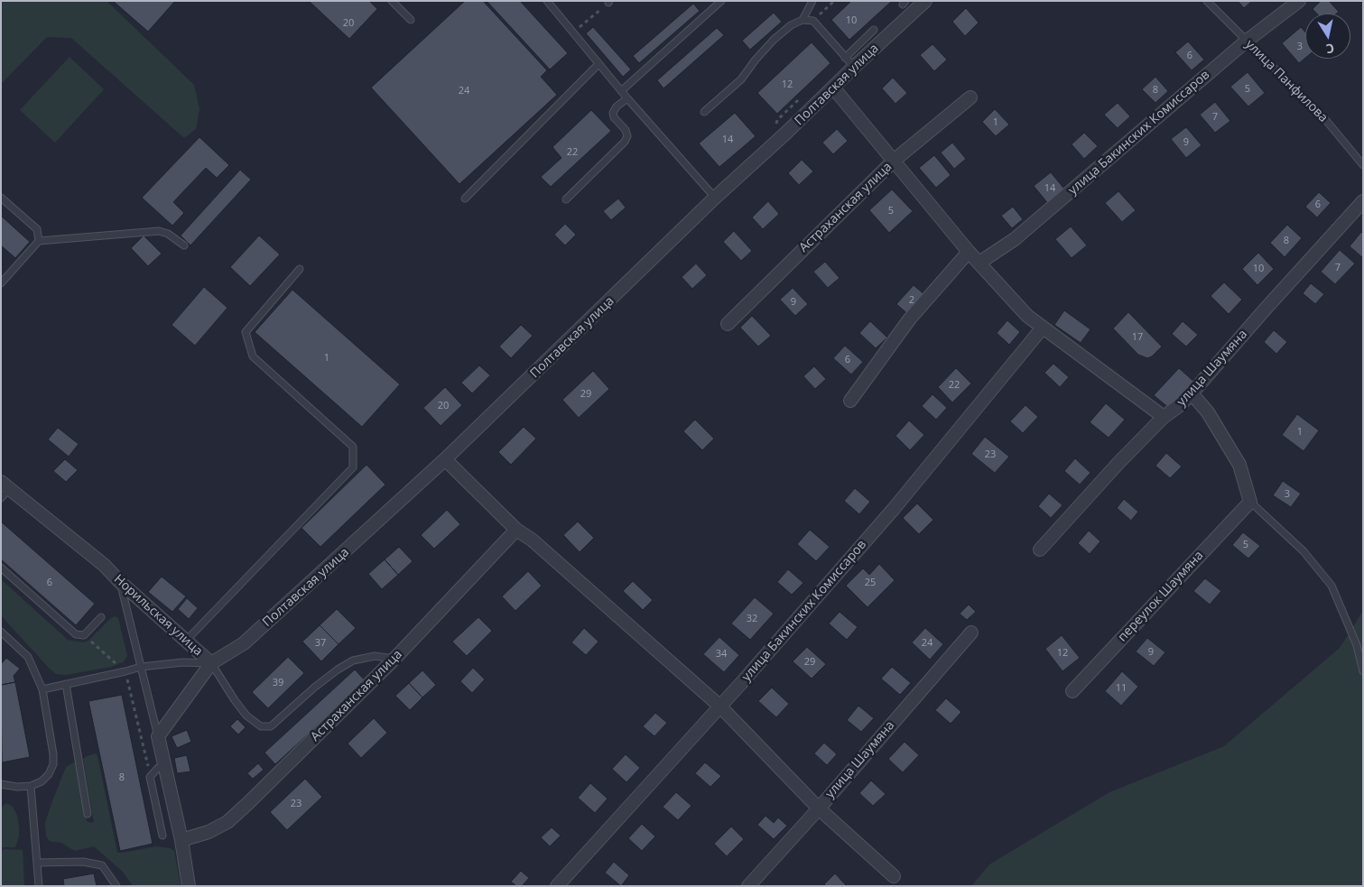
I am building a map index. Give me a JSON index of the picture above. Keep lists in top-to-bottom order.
{
  "streets": {
    "street": [
      "Полтавская улица",
      "улица Бакинских Комиссаров",
      "Астраханская улица",
      "улица Шаумяна",
      "переулок Шаумяна",
      "Норильская улица"
    ],
    "lane": ["улица Панфилова"]
  },
  "crossings": [
    ["улица Панфилова", "улица Бакинских Комиссаров"],
    ["Полтавская улица", "Норильская улица"]
  ],
  "house_numbers": [
    "10",
    "20",
    "3",
    "6",
    "12",
    "5",
    "8",
    "24",
    "7",
    "1",
    "14",
    "9",
    "22",
    "14",
    "6",
    "5",
    "8",
    "7",
    "10",
    "2",
    "9",
    "17",
    "1",
    "6",
    "22",
    "29",
    "20",
    "1",
    "23",
    "3",
    "5",
    "6",
    "25",
    "32",
    "37",
    "24",
    "9",
    "12",
    "34",
    "29",
    "39",
    "11",
    "8",
    "23"
  ],
  "north": "bottom"
}
